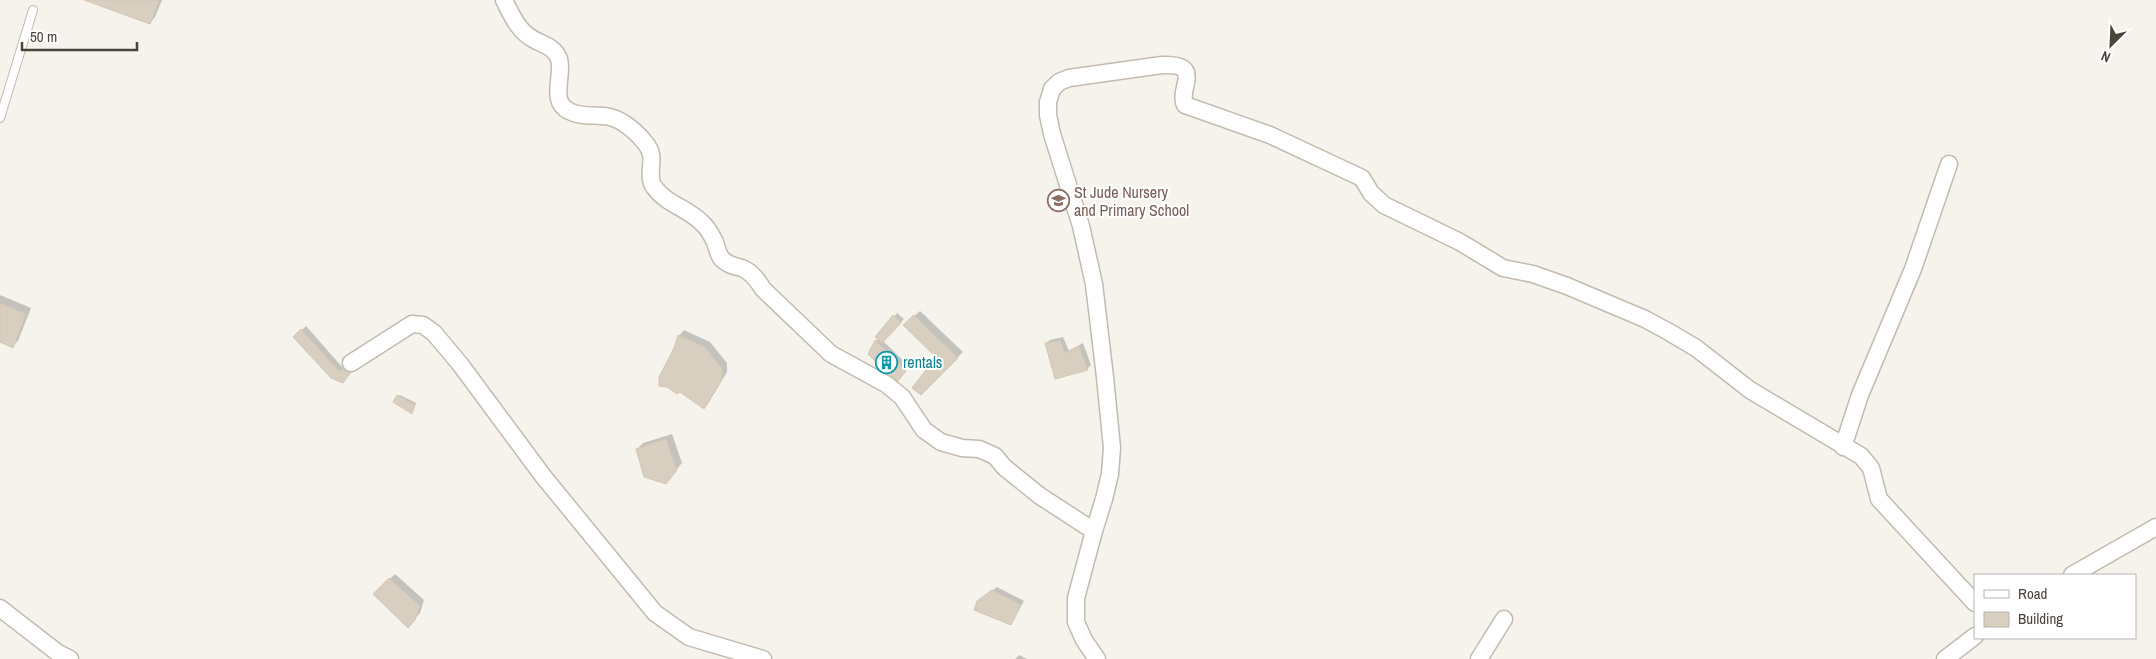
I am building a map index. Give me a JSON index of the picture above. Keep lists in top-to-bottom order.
{
  "places": {
    "school or university": ["St Jude Nursery and Primary School"],
    "building": ["rentals"]
  },
  "legend": ["Road", "Building"],
  "scale_bar": "50 m",
  "north": "bottom left"
}
